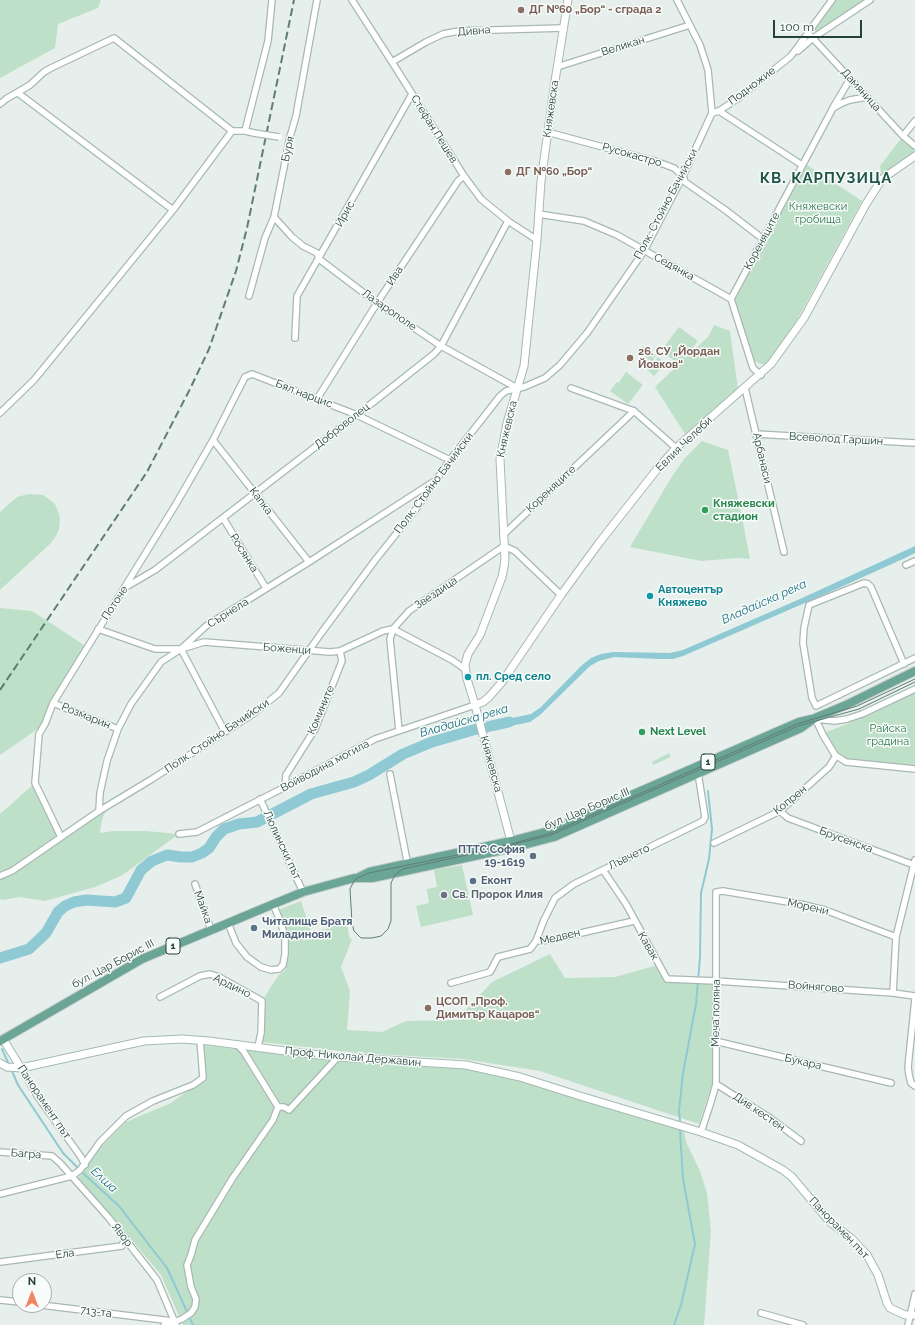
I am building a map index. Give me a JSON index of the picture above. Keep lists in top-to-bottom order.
{
  "streets": {
    "main road": ["1", "бул. Цар Борис III"],
    "street": [
      "Дивна",
      "Великан",
      "Подножие",
      "Дамяница",
      "Княжевска",
      "Стефан Пешев",
      "Буря",
      "Русокастро",
      "Полк. Стойно Бачийски",
      "Ирис",
      "Кореняците",
      "Седянка",
      "Ива",
      "Лазарополе",
      "Бял нарцис",
      "Доброволец",
      "Всеволод Гаршин",
      "Евлия Челеби",
      "Арбанаси",
      "Капка",
      "Росянка",
      "Звездица",
      "Поточе",
      "Сърнела",
      "Боженци",
      "Комините",
      "Розмарин",
      "Войводина могила",
      "Копрен",
      "Брусенска",
      "Люлински път",
      "Лъвчето",
      "Майка",
      "Морени",
      "Медвен",
      "Кавак",
      "Ардино",
      "Войнягово",
      "Меча поляна",
      "Проф. Николай Державин",
      "Букара",
      "Панорамент път",
      "Див кестен",
      "Багра",
      "Панорамен път",
      "Явор",
      "Ела",
      "713-та"
    ]
  },
  "crossings": [
    ["Дивна", "Княжевска"],
    ["Дивна", "Стефан Пешев"],
    ["Великан", "Княжевска"],
    ["Великан", "Полк. Стойно Бачийски"],
    ["Подножие", "Дамяница"],
    ["Подножие", "Полк. Стойно Бачийски"],
    ["Дамяница", "Кореняците"],
    ["Княжевска", "Стефан Пешев"],
    ["Княжевска", "Русокастро"],
    ["Княжевска", "Полк. Стойно Бачийски"],
    ["Княжевска", "Кореняците"],
    ["Княжевска", "Седянка"],
    ["Княжевска", "Лазарополе"],
    ["Княжевска", "Евлия Челеби"],
    ["Княжевска", "Звездица"],
    ["Княжевска", "Войводина могила"],
    ["Княжевска", "бул. Цар Борис III"],
    ["Стефан Пешев", "Ирис"],
    ["Стефан Пешев", "Ива"],
    ["Стефан Пешев", "Доброволец"],
    ["Буря", "Лазарополе"],
    ["Русокастро", "Полк. Стойно Бачийски"],
    ["Русокастро", "Кореняците"],
    ["Полк. Стойно Бачийски", "Седянка"],
    ["Полк. Стойно Бачийски", "Лазарополе"],
    ["Полк. Стойно Бачийски", "Бял нарцис"],
    ["Полк. Стойно Бачийски", "Поточе"],
    ["Полк. Стойно Бачийски", "Сърнела"],
    ["Полк. Стойно Бачийски", "Боженци"],
    ["Ирис", "Лазарополе"],
    ["Кореняците", "Седянка"],
    ["Ива", "Лазарополе"],
    ["Ива", "Бял нарцис"],
    ["Лазарополе", "Доброволец"],
    ["Бял нарцис", "Доброволец"],
    ["Бял нарцис", "Поточе"],
    ["Доброволец", "Капка"],
    ["Доброволец", "Росянка"],
    ["Доброволец", "Поточе"],
    ["Всеволод Гаршин", "Арбанаси"],
    ["Евлия Челеби", "Арбанаси"],
    ["Евлия Челеби", "Войводина могила"],
    ["Капка", "Поточе"],
    ["Капка", "Сърнела"],
    ["Росянка", "Сърнела"],
    ["Звездица", "Боженци"],
    ["Поточе", "Боженци"],
    ["Поточе", "Розмарин"],
    ["Сърнела", "Боженци"],
    ["Сърнела", "Розмарин"],
    ["Боженци", "Комините"],
    ["Комините", "Войводина могила"],
    ["Войводина могила", "Люлински път"],
    ["Копрен", "Брусенска"],
    ["бул. Цар Борис III", "Люлински път"],
    ["бул. Цар Борис III", "Лъвчето"],
    ["бул. Цар Борис III", "Майка"],
    ["бул. Цар Борис III", "Панорамент път"],
    ["Лъвчето", "Медвен"],
    ["Лъвчето", "Кавак"],
    ["Морени", "Меча поляна"],
    ["Медвен", "Кавак"],
    ["Кавак", "Войнягово"],
    ["Кавак", "Меча поляна"],
    ["Ардино", "Проф. Николай Державин"],
    ["Войнягово", "Меча поляна"],
    ["Меча поляна", "Проф. Николай Державин"],
    ["Меча поляна", "Букара"],
    ["Меча поляна", "Див кестен"],
    ["Меча поляна", "Панорамен път"],
    ["Проф. Николай Державин", "Панорамент път"],
    ["Проф. Николай Державин", "Панорамен път"],
    ["Багра", "Явор"],
    ["Явор", "Ела"],
    ["Явор", "713-та"]
  ],
  "districts": ["КВ. КАРПУЗИЦА"],
  "water": ["Владайска река", "Елша"],
  "parks": ["Княжевски гробища", "Райска градина"],
  "places": [
    "ДГ №60 „Бор“ - сграда 2",
    "ДГ №60 „Бор“",
    "26. СУ „Йордан Йовков“",
    "Княжевски стадион",
    "Автоцентър Княжево",
    "пл. Сред село",
    "Next Level",
    "ПТТС София 19-1619",
    "Еконт",
    "Св. Пророк Илия",
    "Читалище Братя Миладинови",
    "ЦСОП „Проф. Димитър Кацаров“"
  ],
  "scale_bar": "100 m",
  "north": "top"
}
